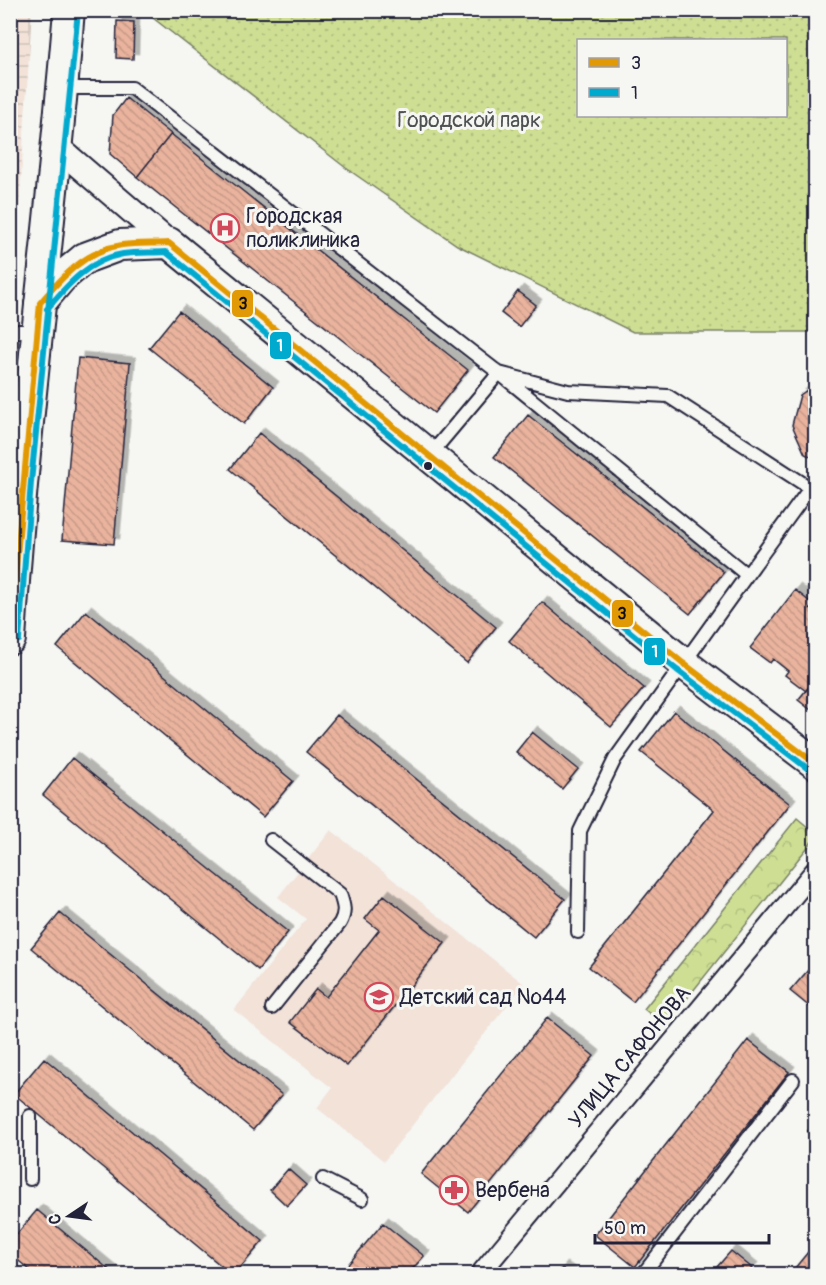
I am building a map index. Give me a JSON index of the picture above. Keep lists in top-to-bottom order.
{
  "streets": {
    "street": ["УЛИЦА САФОНОВА"]
  },
  "parks": ["Городской парк"],
  "places": {
    "hospital": ["Городская поликлиника"],
    "school or university": ["Детский сад №44"],
    "pharmacy": ["Вербена"]
  },
  "lines": ["transit line 1", "transit line 3"],
  "legend": ["3", "1"],
  "scale_bar": "50 m",
  "north": "left"
}
